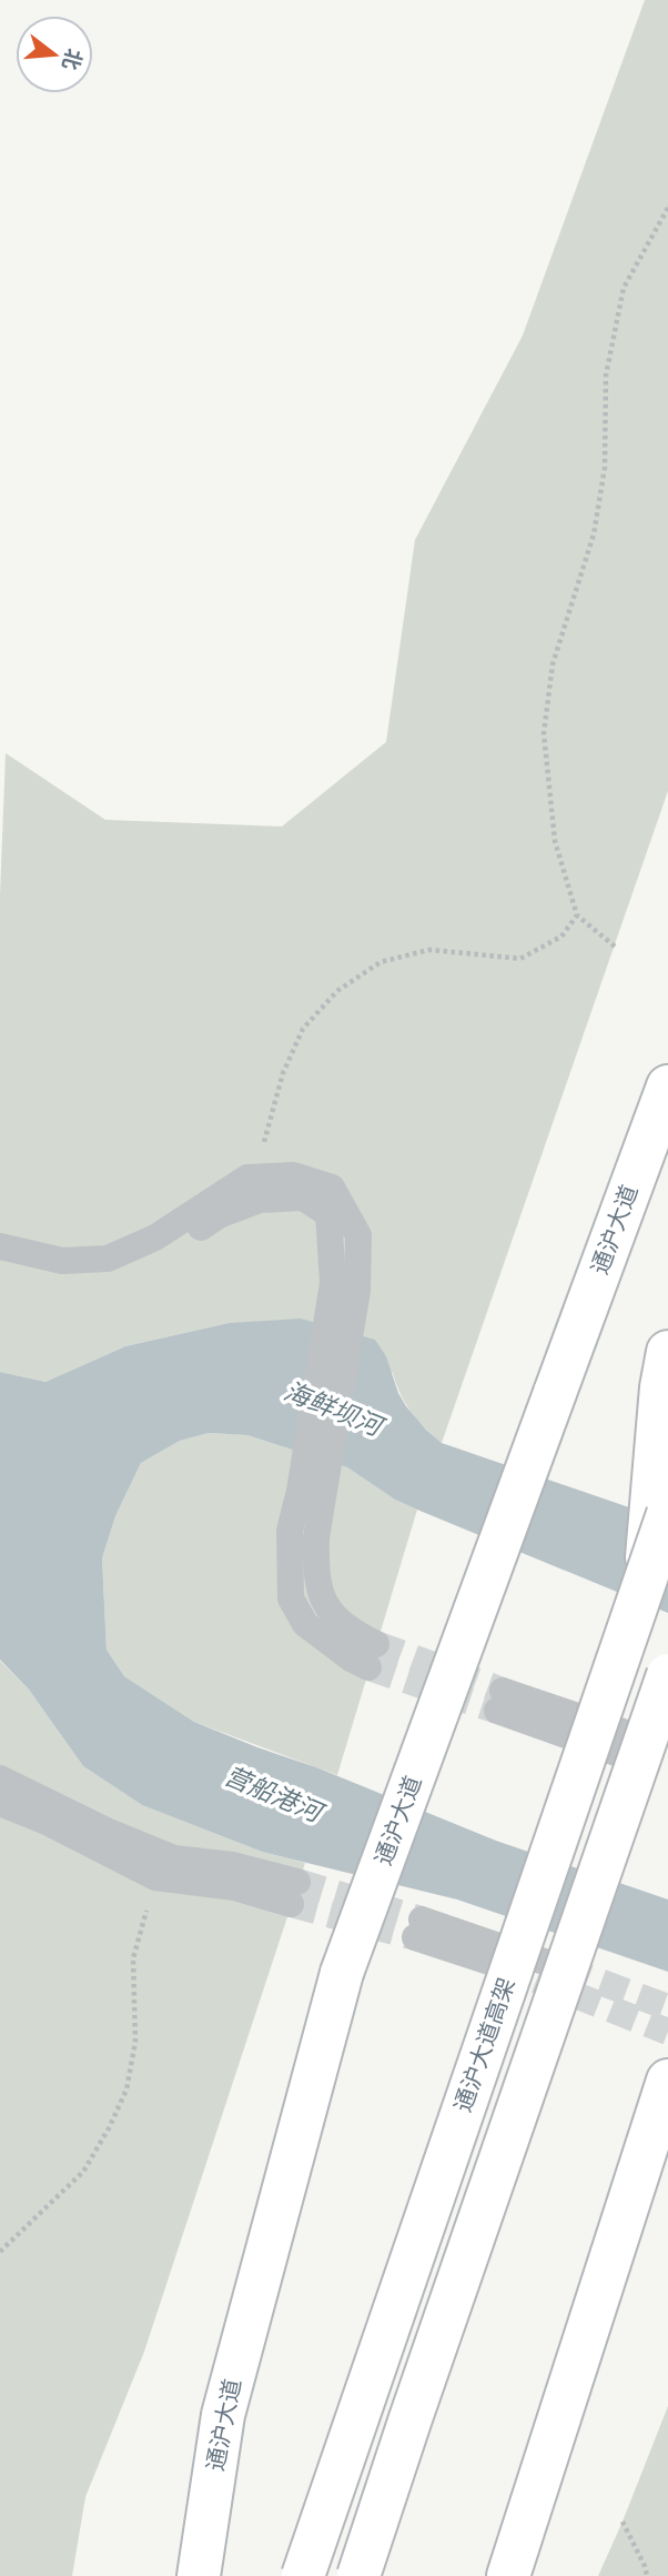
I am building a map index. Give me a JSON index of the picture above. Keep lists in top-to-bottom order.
{
  "streets": {
    "main road": ["通沪大道", "通沪大道高架"]
  },
  "water": ["海鲜坝河", "营船港河"],
  "north": "right"
}
